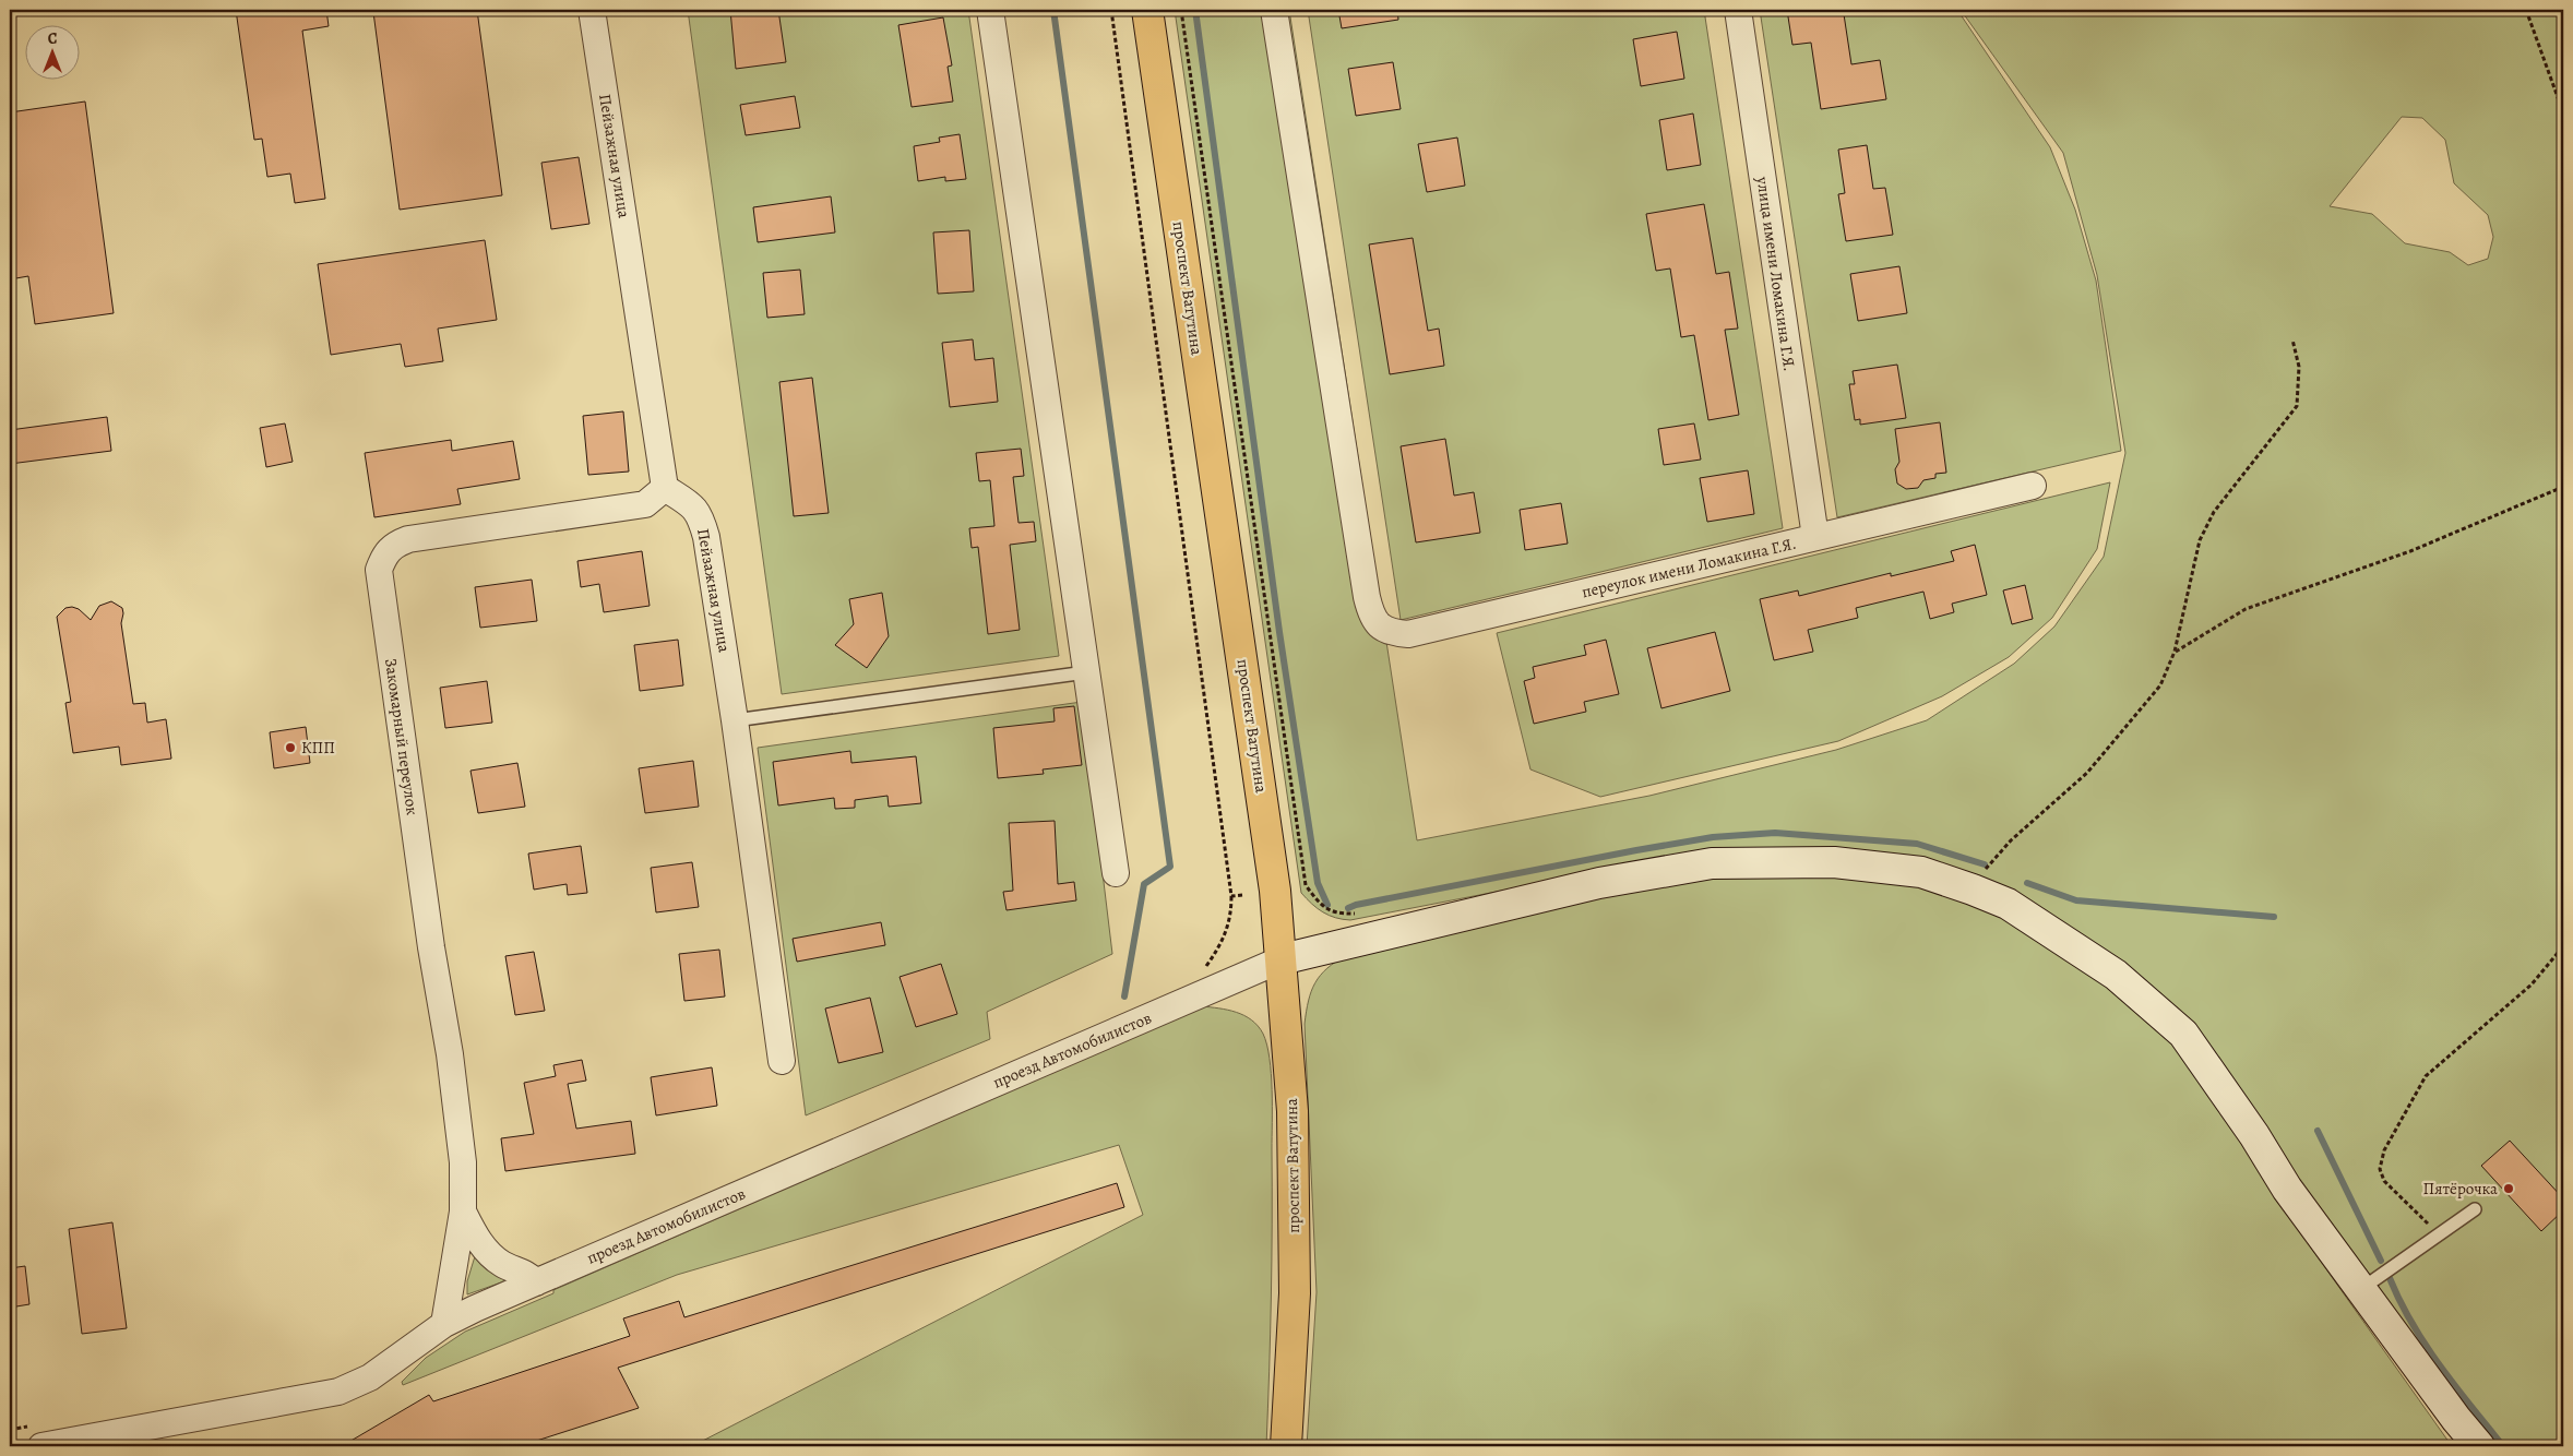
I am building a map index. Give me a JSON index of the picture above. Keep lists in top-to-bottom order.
{
  "streets": {
    "main road": ["проспект Ватутина"],
    "street": [
      "Пейзажная улица",
      "улица имени Ломакина Г.Я.",
      "переулок имени Ломакина Г.Я.",
      "Закомарный переулок",
      "проезд Автомобилистов"
    ]
  },
  "crossings": [
    ["Пейзажная улица", "Закомарный переулок"],
    ["улица имени Ломакина Г.Я.", "переулок имени Ломакина Г.Я."],
    ["проспект Ватутина", "проезд Автомобилистов"],
    ["Закомарный переулок", "проезд Автомобилистов"]
  ],
  "places": ["КПП", "Пятёрочка"],
  "north": "top"
}
